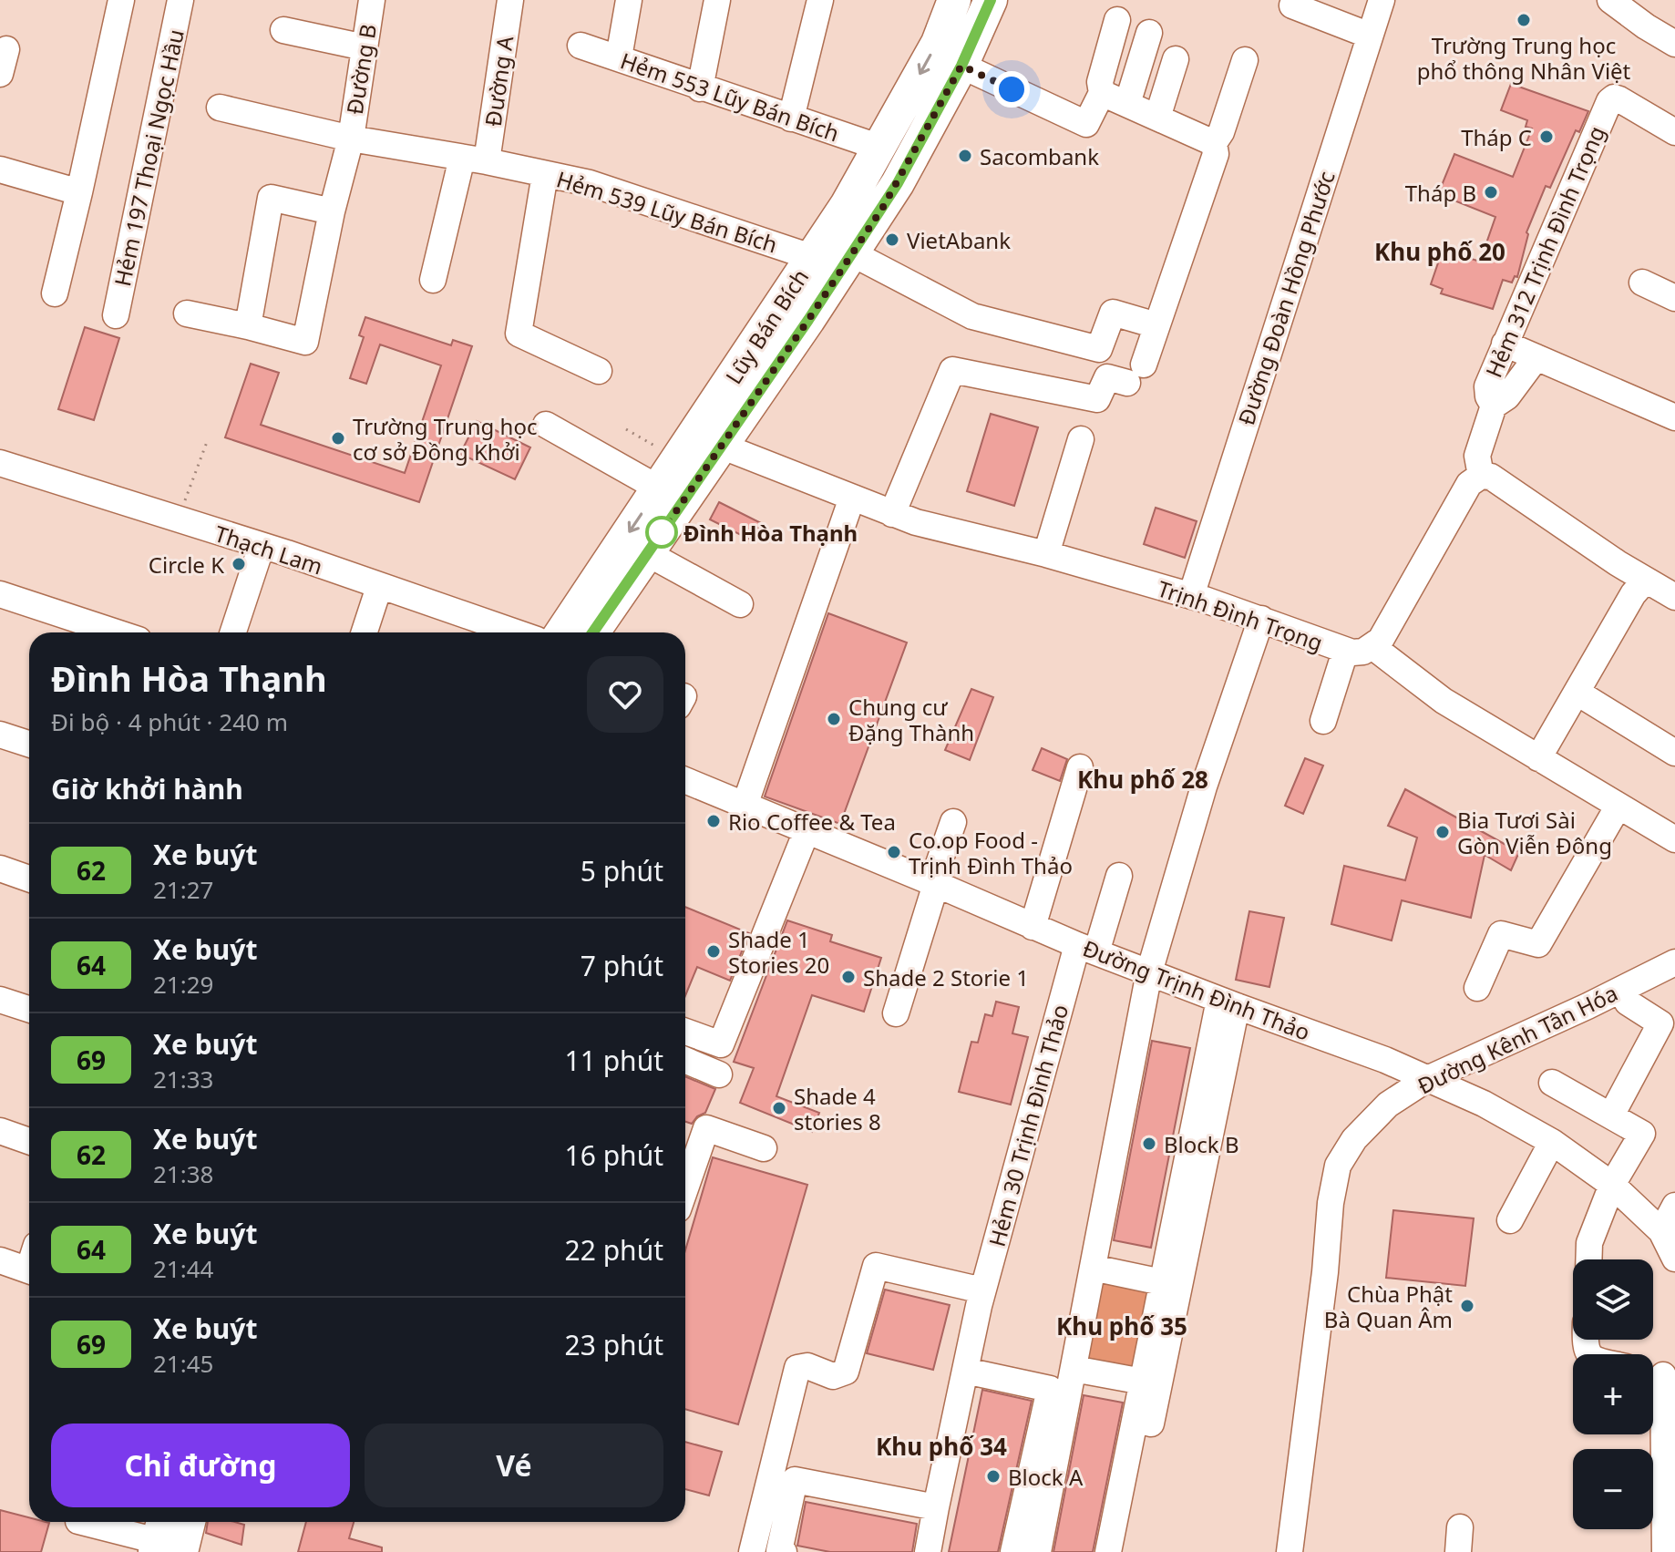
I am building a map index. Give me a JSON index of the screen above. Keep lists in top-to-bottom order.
{
  "streets": {
    "main road": ["Lũy Bán Bích"],
    "street": [
      "Đường B",
      "Đường A",
      "Hẻm 553 Lũy Bán Bích",
      "Hẻm 197 Thoại Ngọc Hầu",
      "Hẻm 539 Lũy Bán Bích",
      "Hẻm 312 Trịnh Đình Trọng",
      "Đường Đoàn Hồng Phước",
      "Thạch Lam",
      "Trịnh Đình Trọng",
      "Đường Trịnh Đình Thảo",
      "Đường Kênh Tân Hóa",
      "Hẻm 30 Trịnh Đình Thảo"
    ]
  },
  "crossings": [
    ["Đường B", "Hẻm 539 Lũy Bán Bích"],
    ["Đường A", "Hẻm 539 Lũy Bán Bích"],
    ["Hẻm 553 Lũy Bán Bích", "Lũy Bán Bích"],
    ["Hẻm 539 Lũy Bán Bích", "Lũy Bán Bích"],
    ["Đường Đoàn Hồng Phước", "Trịnh Đình Trọng"],
    ["Lũy Bán Bích", "Trịnh Đình Trọng"],
    ["Đường Trịnh Đình Thảo", "Đường Kênh Tân Hóa"],
    ["Đường Trịnh Đình Thảo", "Hẻm 30 Trịnh Đình Thảo"]
  ],
  "districts": [
    "Khu phố 20",
    "Khu phố 28",
    "Khu phố 35",
    "Khu phố 34"
  ],
  "places": [
    "Trường Trung học phổ thông Nhân Việt",
    "Tháp C",
    "Sacombank",
    "Tháp B",
    "VietAbank",
    "Trường Trung học cơ sở Đồng Khởi",
    "Đình Hòa Thạnh",
    "Circle K",
    "Chung cư Đặng Thành",
    "Rio Coffee & Tea",
    "Bia Tươi Sài Gòn Viễn Đông",
    "Co.op Food - Trịnh Đình Thảo",
    "Shade 1 Stories 20",
    "Shade 2 Storie 1",
    "Shade 4 stories 8",
    "Block B",
    "Chùa Phật Bà Quan Âm",
    "Block A"
  ],
  "lines": ["bus line 62"],
  "page": {
    "heading": [
      ["Đình Hòa Thạnh", "Đi bộ · 4 phút · 240 m"],
      "Giờ khởi hành"
    ],
    "list": [
      {
        "mark": "62",
        "name": "Xe buýt",
        "note": "21:27",
        "value": "5 phút"
      },
      {
        "mark": "64",
        "name": "Xe buýt",
        "note": "21:29",
        "value": "7 phút"
      },
      {
        "mark": "69",
        "name": "Xe buýt",
        "note": "21:33",
        "value": "11 phút"
      },
      {
        "mark": "62",
        "name": "Xe buýt",
        "note": "21:38",
        "value": "16 phút"
      },
      {
        "mark": "64",
        "name": "Xe buýt",
        "note": "21:44",
        "value": "22 phút"
      },
      {
        "mark": "69",
        "name": "Xe buýt",
        "note": "21:45",
        "value": "23 phút"
      }
    ],
    "map_buttons": ["+", "−"],
    "buttons": ["Chỉ đường", "Vé"]
  }
}
